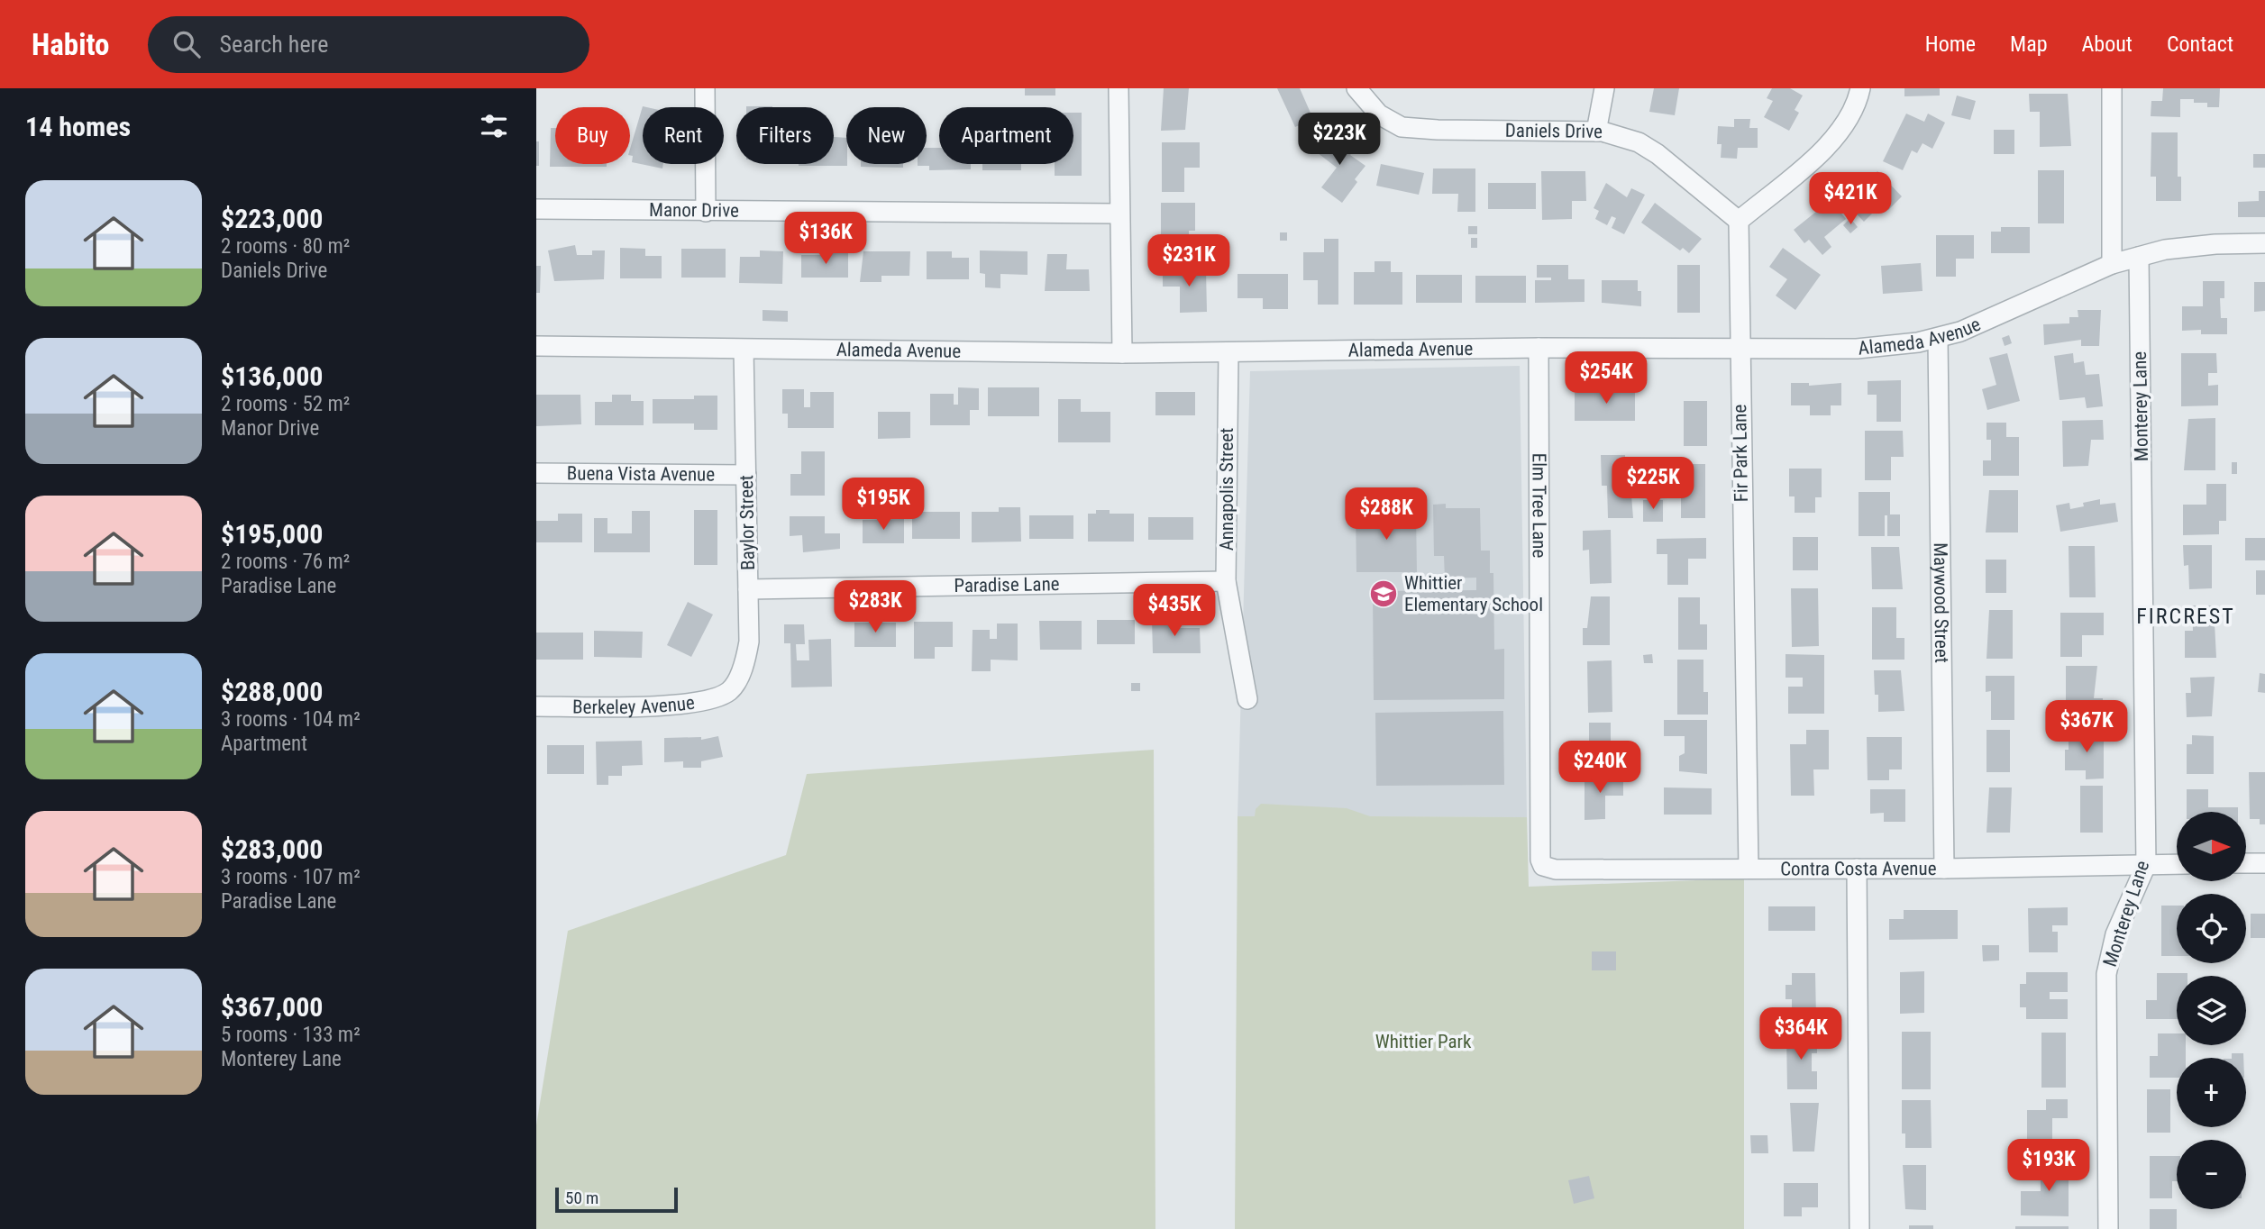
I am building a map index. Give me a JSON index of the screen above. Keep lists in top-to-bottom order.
{
  "streets": {
    "street": [
      "Daniels Drive",
      "Manor Drive",
      "Alameda Avenue",
      "Monterey Lane",
      "Fir Park Lane",
      "Buena Vista Avenue",
      "Annapolis Street",
      "Elm Tree Lane",
      "Baylor Street",
      "Paradise Lane",
      "Maywood Street",
      "Berkeley Avenue",
      "Contra Costa Avenue"
    ]
  },
  "crossings": [
    ["Daniels Drive", "Fir Park Lane"],
    ["Alameda Avenue", "Monterey Lane"],
    ["Alameda Avenue", "Fir Park Lane"],
    ["Alameda Avenue", "Annapolis Street"],
    ["Alameda Avenue", "Elm Tree Lane"],
    ["Alameda Avenue", "Baylor Street"],
    ["Alameda Avenue", "Maywood Street"],
    ["Monterey Lane", "Contra Costa Avenue"],
    ["Fir Park Lane", "Contra Costa Avenue"],
    ["Buena Vista Avenue", "Baylor Street"],
    ["Annapolis Street", "Paradise Lane"],
    ["Elm Tree Lane", "Contra Costa Avenue"],
    ["Baylor Street", "Paradise Lane"],
    ["Baylor Street", "Berkeley Avenue"],
    ["Maywood Street", "Contra Costa Avenue"]
  ],
  "districts": ["FIRCREST"],
  "parks": ["Whittier Park"],
  "places": {
    "school or university": ["Whittier Elementary School"]
  },
  "scale_bar": "50 m",
  "north": "right",
  "page": {
    "header": "Habito",
    "search": "Search here",
    "nav": [
      "Home",
      "Map",
      "About",
      "Contact"
    ],
    "heading": "14 homes",
    "chip": [
      "Buy",
      "Rent",
      "Filters",
      "New",
      "Apartment"
    ],
    "price": [
      "$223K",
      "$421K",
      "$136K",
      "$231K",
      "$254K",
      "$225K",
      "$195K",
      "$288K",
      "$283K",
      "$435K",
      "$367K",
      "$240K",
      "$364K",
      "$193K"
    ],
    "list": [
      {
        "name": "$223,000",
        "note": "2 rooms · 80 m² · Daniels Drive"
      },
      {
        "name": "$136,000",
        "note": "2 rooms · 52 m² · Manor Drive"
      },
      {
        "name": "$195,000",
        "note": "2 rooms · 76 m² · Paradise Lane"
      },
      {
        "name": "$288,000",
        "note": "3 rooms · 104 m² · Apartment"
      },
      {
        "name": "$283,000",
        "note": "3 rooms · 107 m² · Paradise Lane"
      },
      {
        "name": "$367,000",
        "note": "5 rooms · 133 m² · Monterey Lane"
      }
    ],
    "map_buttons": ["+", "−"],
    "scale": "50 m"
  }
}
